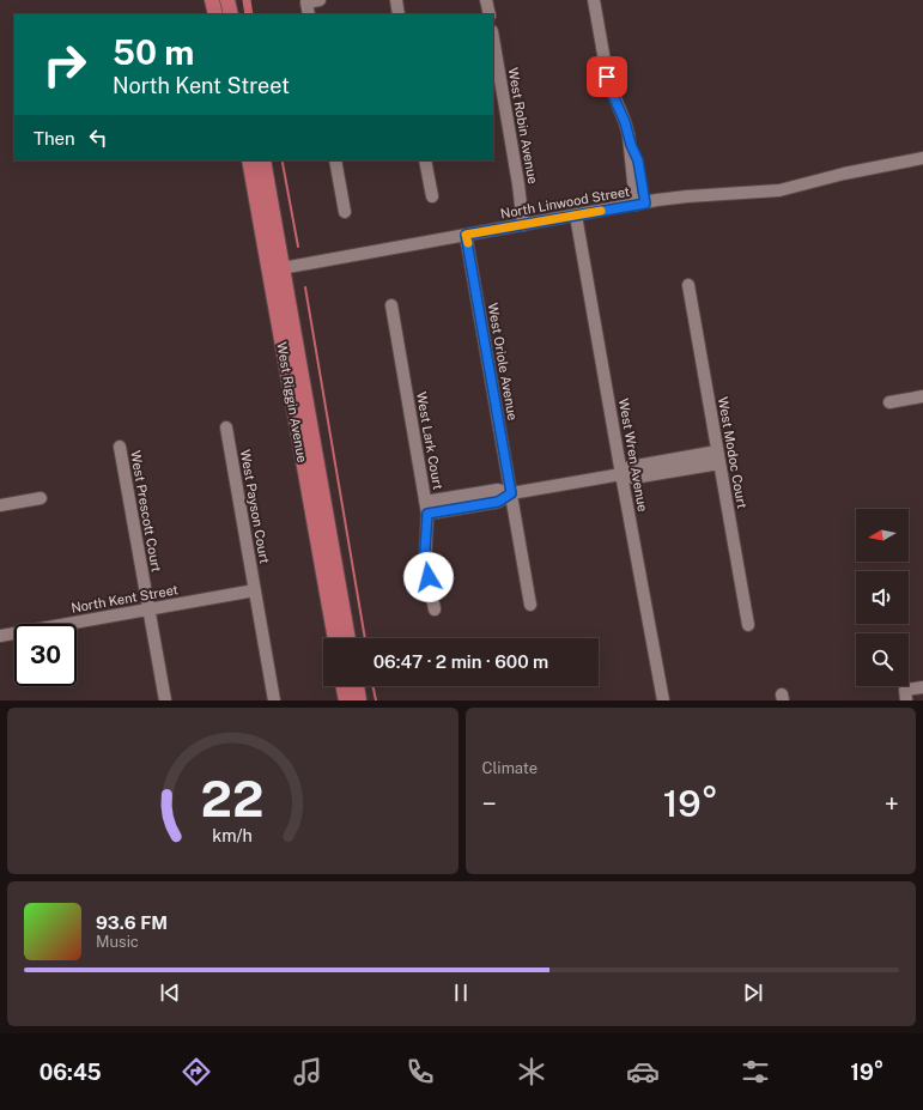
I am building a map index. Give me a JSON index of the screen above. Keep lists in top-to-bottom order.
{
  "streets": {
    "main road": ["West Riggin Avenue"],
    "street": [
      "West Robin Avenue",
      "North Linwood Street",
      "West Oriole Avenue",
      "West Lark Court",
      "West Modoc Court",
      "West Wren Avenue",
      "West Payson Court",
      "West Prescott Court",
      "North Kent Street"
    ]
  },
  "crossings": [
    ["West Robin Avenue", "North Linwood Street"],
    ["North Linwood Street", "West Oriole Avenue"],
    ["North Linwood Street", "West Riggin Avenue"],
    ["North Linwood Street", "West Wren Avenue"],
    ["West Payson Court", "North Kent Street"],
    ["West Prescott Court", "North Kent Street"]
  ],
  "north": "left",
  "page": {
    "turn": ["50 m", "North Kent Street"],
    "then": "Then",
    "limit": "30",
    "trip": "06:47 · 2 min · 600 m",
    "tile": "Climate",
    "heat": ["−", "19°", "+"],
    "song": ["93.6 FM", "Music"],
    "tabs": ["06:45", "19°"],
    "gauge": ["22", "km/h"]
  }
}
